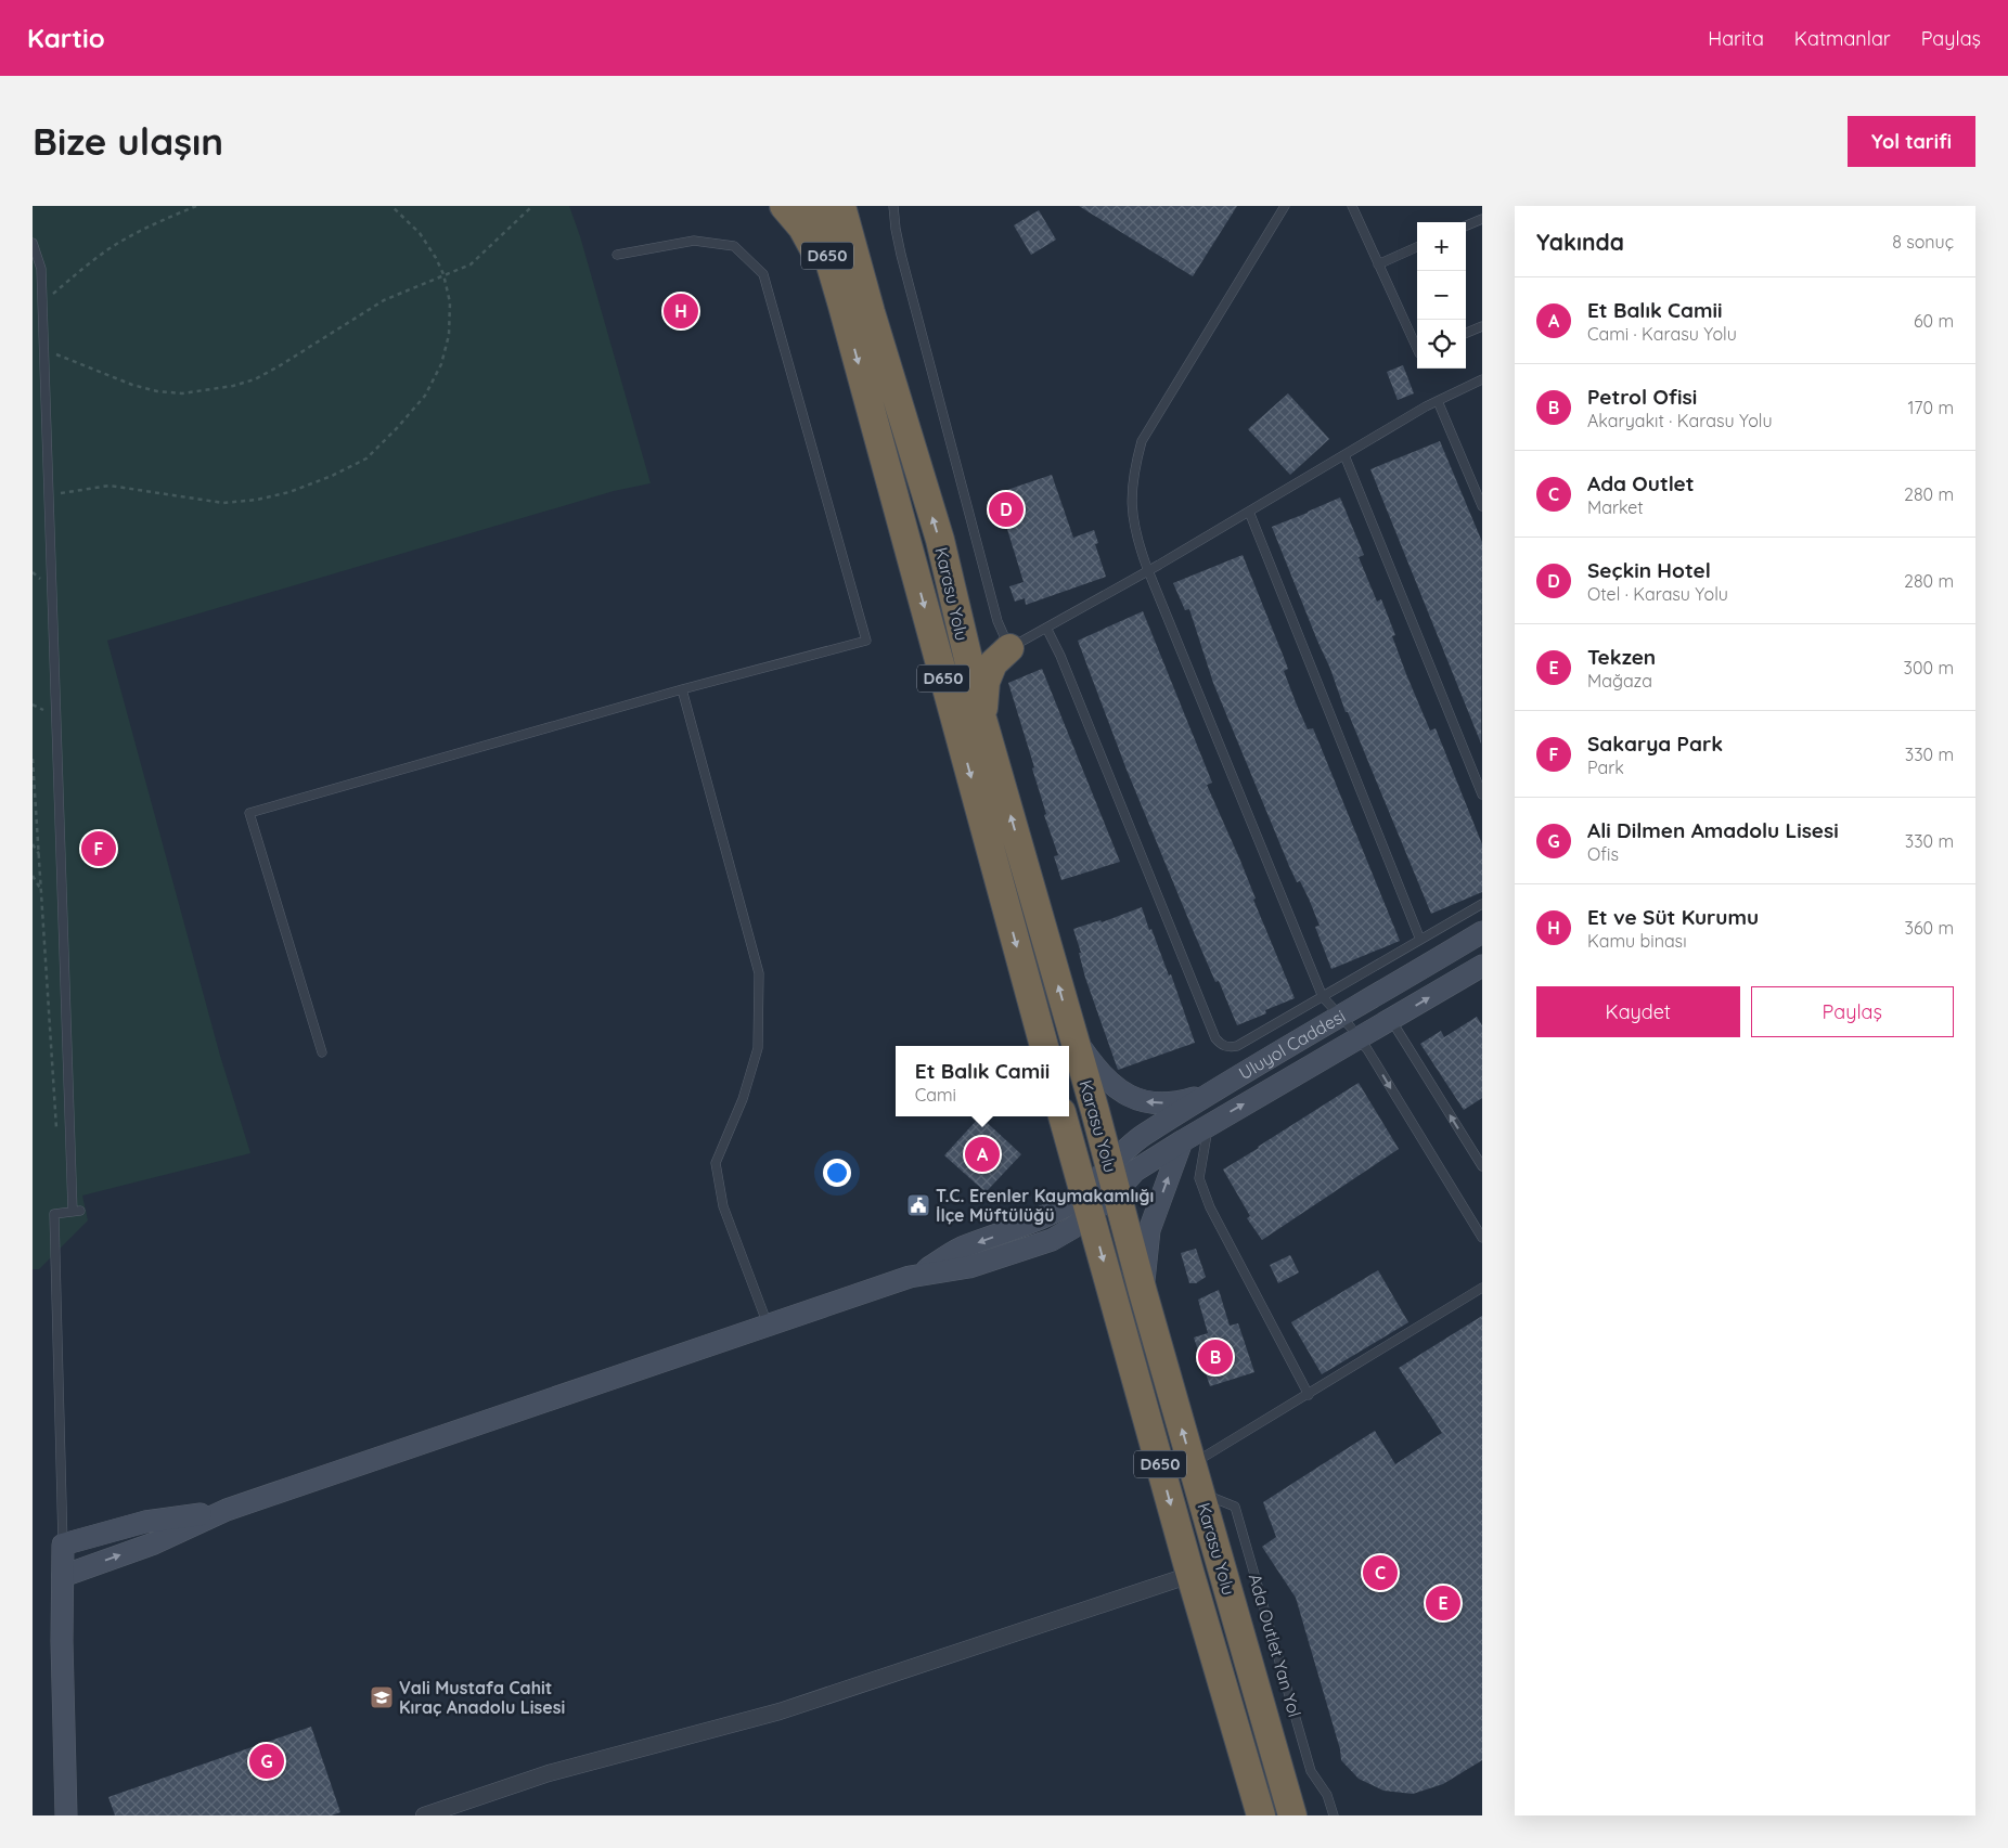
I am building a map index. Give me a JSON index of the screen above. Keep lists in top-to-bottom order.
{
  "streets": {
    "highway": ["D650", "Karasu Yolu"],
    "street": ["Uluyol Caddesi"],
    "lane": ["Ada Outlet Yan Yol"]
  },
  "crossings": [
    ["D650", "Karasu Yolu"],
    ["Karasu Yolu", "Uluyol Caddesi"],
    ["Karasu Yolu", "Ada Outlet Yan Yol"]
  ],
  "places": {
    "public building": ["T.C. Erenler Kaymakamlığı İlçe Müftülüğü"],
    "school or university": ["Vali Mustafa Cahit Kıraç Anadolu Lisesi"]
  },
  "page": {
    "header": "Kartio",
    "nav": ["Harita", "Katmanlar", "Paylaş"],
    "buttons": [
      "Yol tarifi",
      ["Kaydet", "Paylaş"]
    ],
    "title": "Bize ulaşın",
    "heading": ["Yakında", "8 sonuç"],
    "map_buttons": ["+", "−"],
    "list": [
      {
        "mark": "A",
        "name": "Et Balık Camii",
        "note": "Cami · Karasu Yolu",
        "value": "60 m"
      },
      {
        "mark": "B",
        "name": "Petrol Ofisi",
        "note": "Akaryakıt · Karasu Yolu",
        "value": "170 m"
      },
      {
        "mark": "C",
        "name": "Ada Outlet",
        "note": "Market",
        "value": "280 m"
      },
      {
        "mark": "D",
        "name": "Seçkin Hotel",
        "note": "Otel · Karasu Yolu",
        "value": "280 m"
      },
      {
        "mark": "E",
        "name": "Tekzen",
        "note": "Mağaza",
        "value": "300 m"
      },
      {
        "mark": "F",
        "name": "Sakarya Park",
        "note": "Park",
        "value": "330 m"
      },
      {
        "mark": "G",
        "name": "Ali Dilmen Amadolu Lisesi",
        "note": "Ofis",
        "value": "330 m"
      },
      {
        "mark": "H",
        "name": "Et ve Süt Kurumu",
        "note": "Kamu binası",
        "value": "360 m"
      }
    ],
    "pins": [
      "H",
      "D",
      "F",
      "A",
      "B",
      "C",
      "E",
      "G"
    ],
    "popup": ["Et Balık Camii", "Cami"]
  }
}
